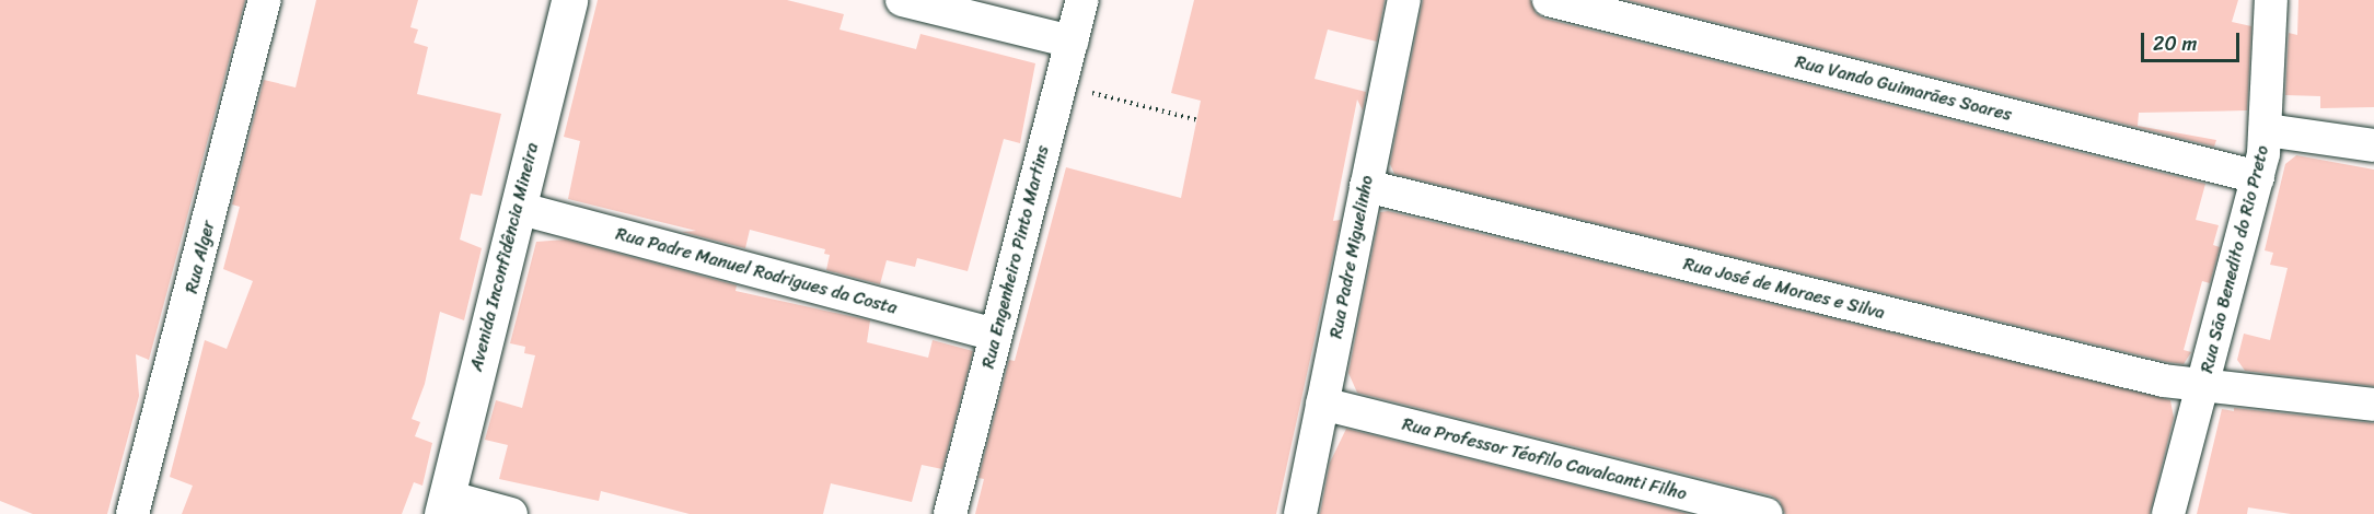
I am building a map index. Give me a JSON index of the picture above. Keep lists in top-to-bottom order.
{
  "streets": {
    "street": [
      "Rua Vando Guimarães Soares",
      "Rua Alger",
      "Avenida Inconfidência Mineira",
      "Rua Engenheiro Pinto Martins",
      "Rua Padre Miguelinho",
      "Rua São Benedito do Rio Preto",
      "Rua Padre Manuel Rodrigues da Costa",
      "Rua José de Moraes e Silva",
      "Rua Professor Téofilo Cavalcanti Filho"
    ]
  },
  "crossings": [
    ["Rua Vando Guimarães Soares", "Rua São Benedito do Rio Preto"],
    ["Avenida Inconfidência Mineira", "Rua Padre Manuel Rodrigues da Costa"],
    ["Rua Engenheiro Pinto Martins", "Rua Padre Manuel Rodrigues da Costa"],
    ["Rua Padre Miguelinho", "Rua José de Moraes e Silva"],
    ["Rua Padre Miguelinho", "Rua Professor Téofilo Cavalcanti Filho"],
    ["Rua São Benedito do Rio Preto", "Rua José de Moraes e Silva"]
  ],
  "scale_bar": "20 m"
}
